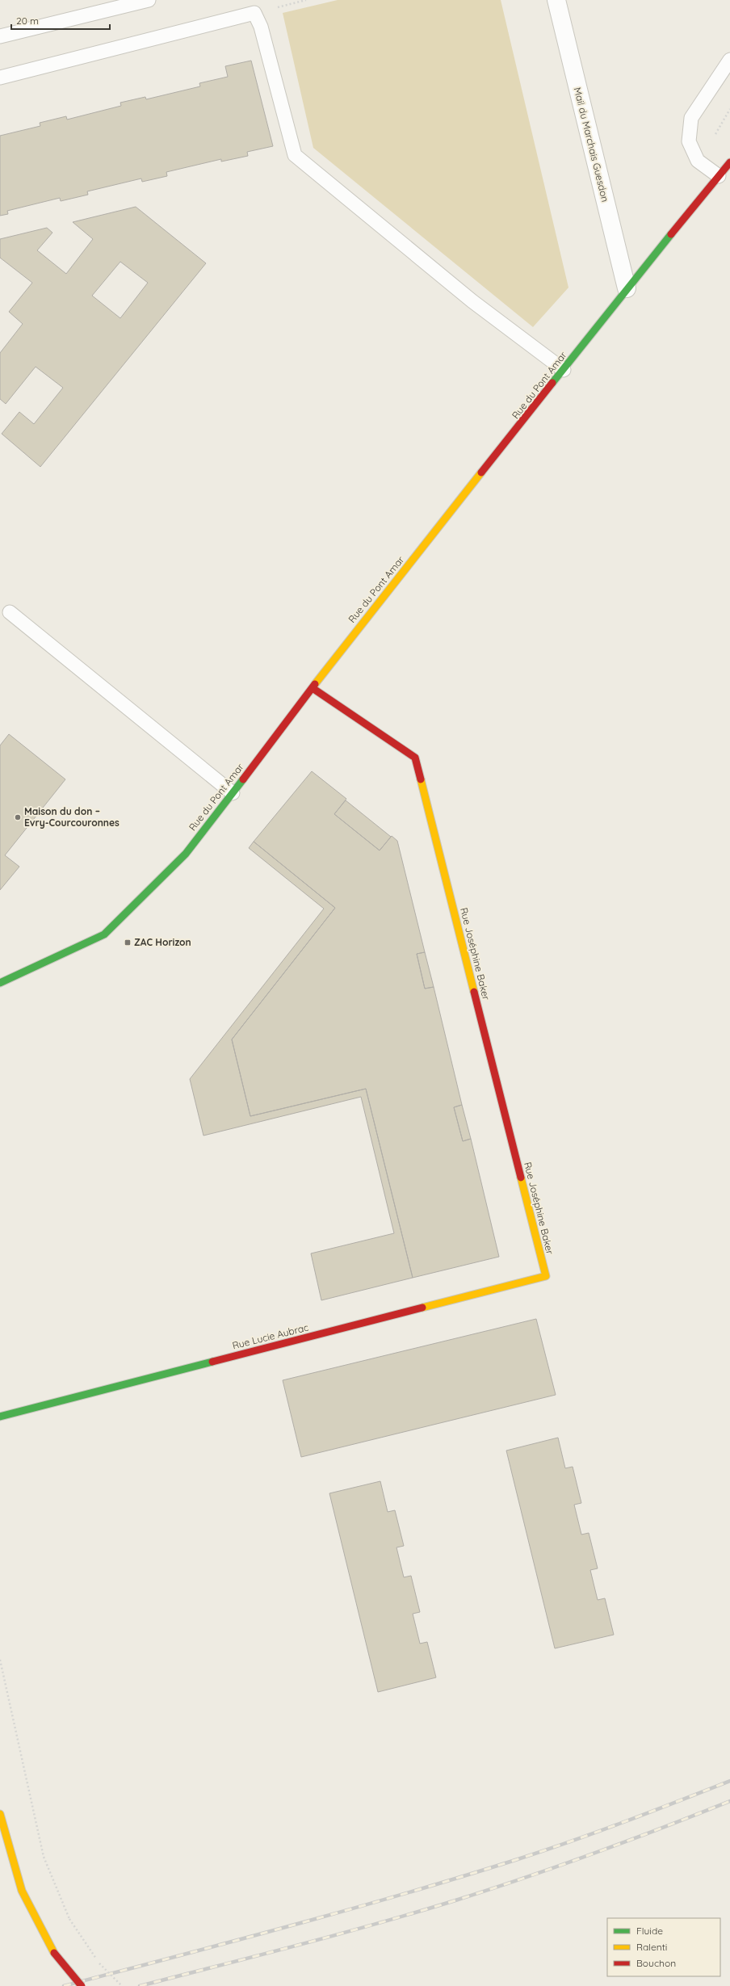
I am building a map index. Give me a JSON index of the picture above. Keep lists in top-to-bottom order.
{
  "streets": {
    "street": [
      "Mail du Marchais Guesdon",
      "Rue du Pont Amar",
      "Rue Joséphine Baker",
      "Rue Lucie Aubrac"
    ]
  },
  "crossings": [
    ["Mail du Marchais Guesdon", "Rue du Pont Amar"],
    ["Rue du Pont Amar", "Rue Joséphine Baker"],
    ["Rue Joséphine Baker", "Rue Lucie Aubrac"]
  ],
  "places": {
    "other": ["Maison du don – Evry-Courcouronnes"],
    "transit": ["ZAC Horizon"]
  },
  "legend": ["Fluide", "Ralenti", "Bouchon"],
  "scale_bar": "20 m"
}
